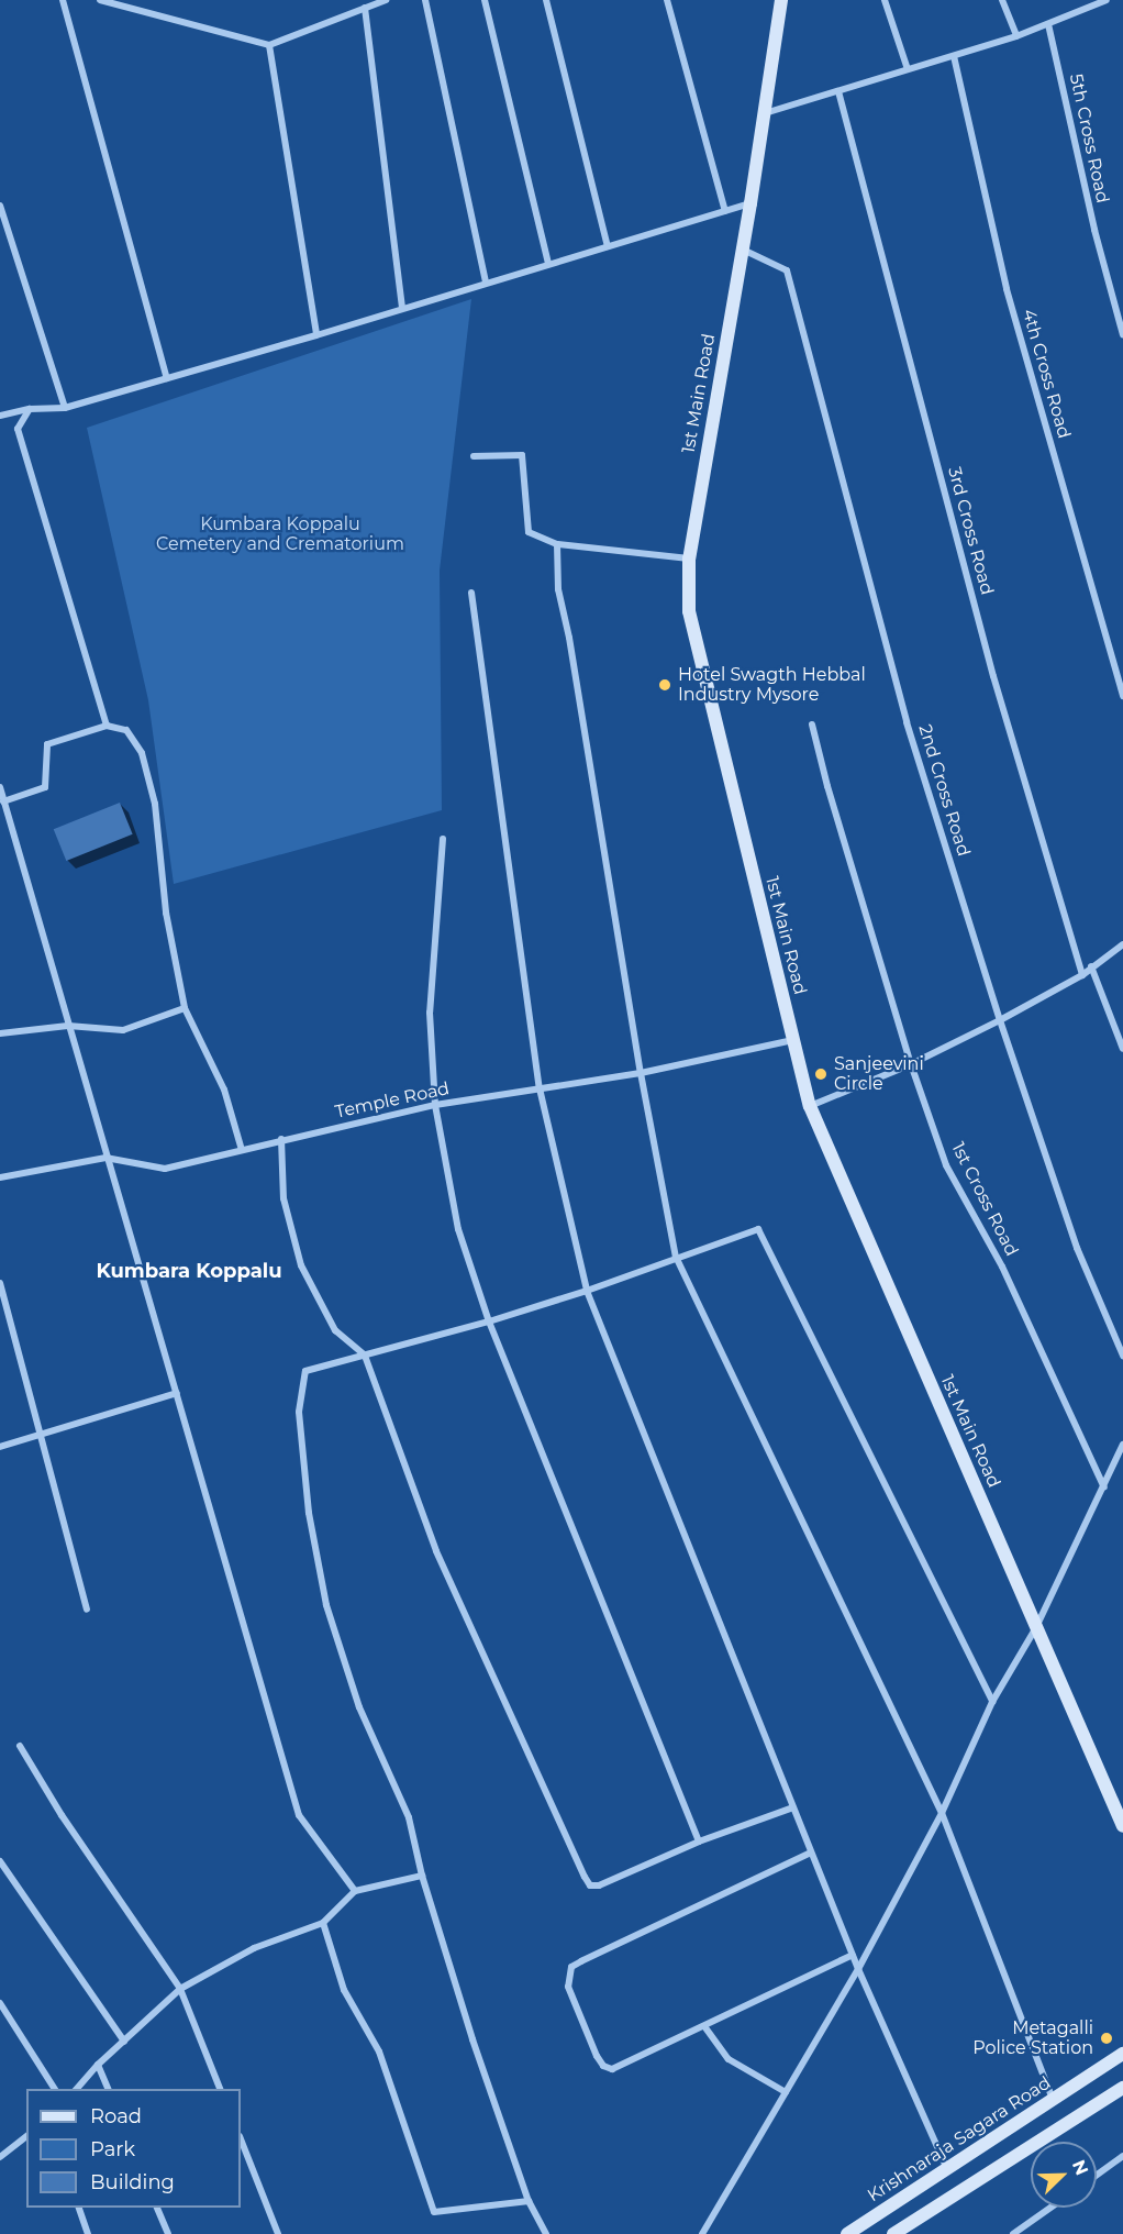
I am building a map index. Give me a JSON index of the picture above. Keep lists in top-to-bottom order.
{
  "streets": {
    "street": [
      "5th Cross Road",
      "4th Cross Road",
      "1st Main Road",
      "3rd Cross Road",
      "2nd Cross Road",
      "Temple Road",
      "1st Cross Road",
      "Krishnaraja Sagara Road"
    ]
  },
  "crossings": [
    ["1st Main Road", "2nd Cross Road"],
    ["1st Main Road", "Temple Road"]
  ],
  "districts": ["Kumbara Koppalu"],
  "parks": ["Kumbara Koppalu Cemetery and Crematorium"],
  "places": ["Hotel Swagth Hebbal Industry Mysore", "Sanjeevini Circle", "Metagalli Police Station"],
  "legend": ["Road", "Park", "Building"],
  "north": "top right"
}
